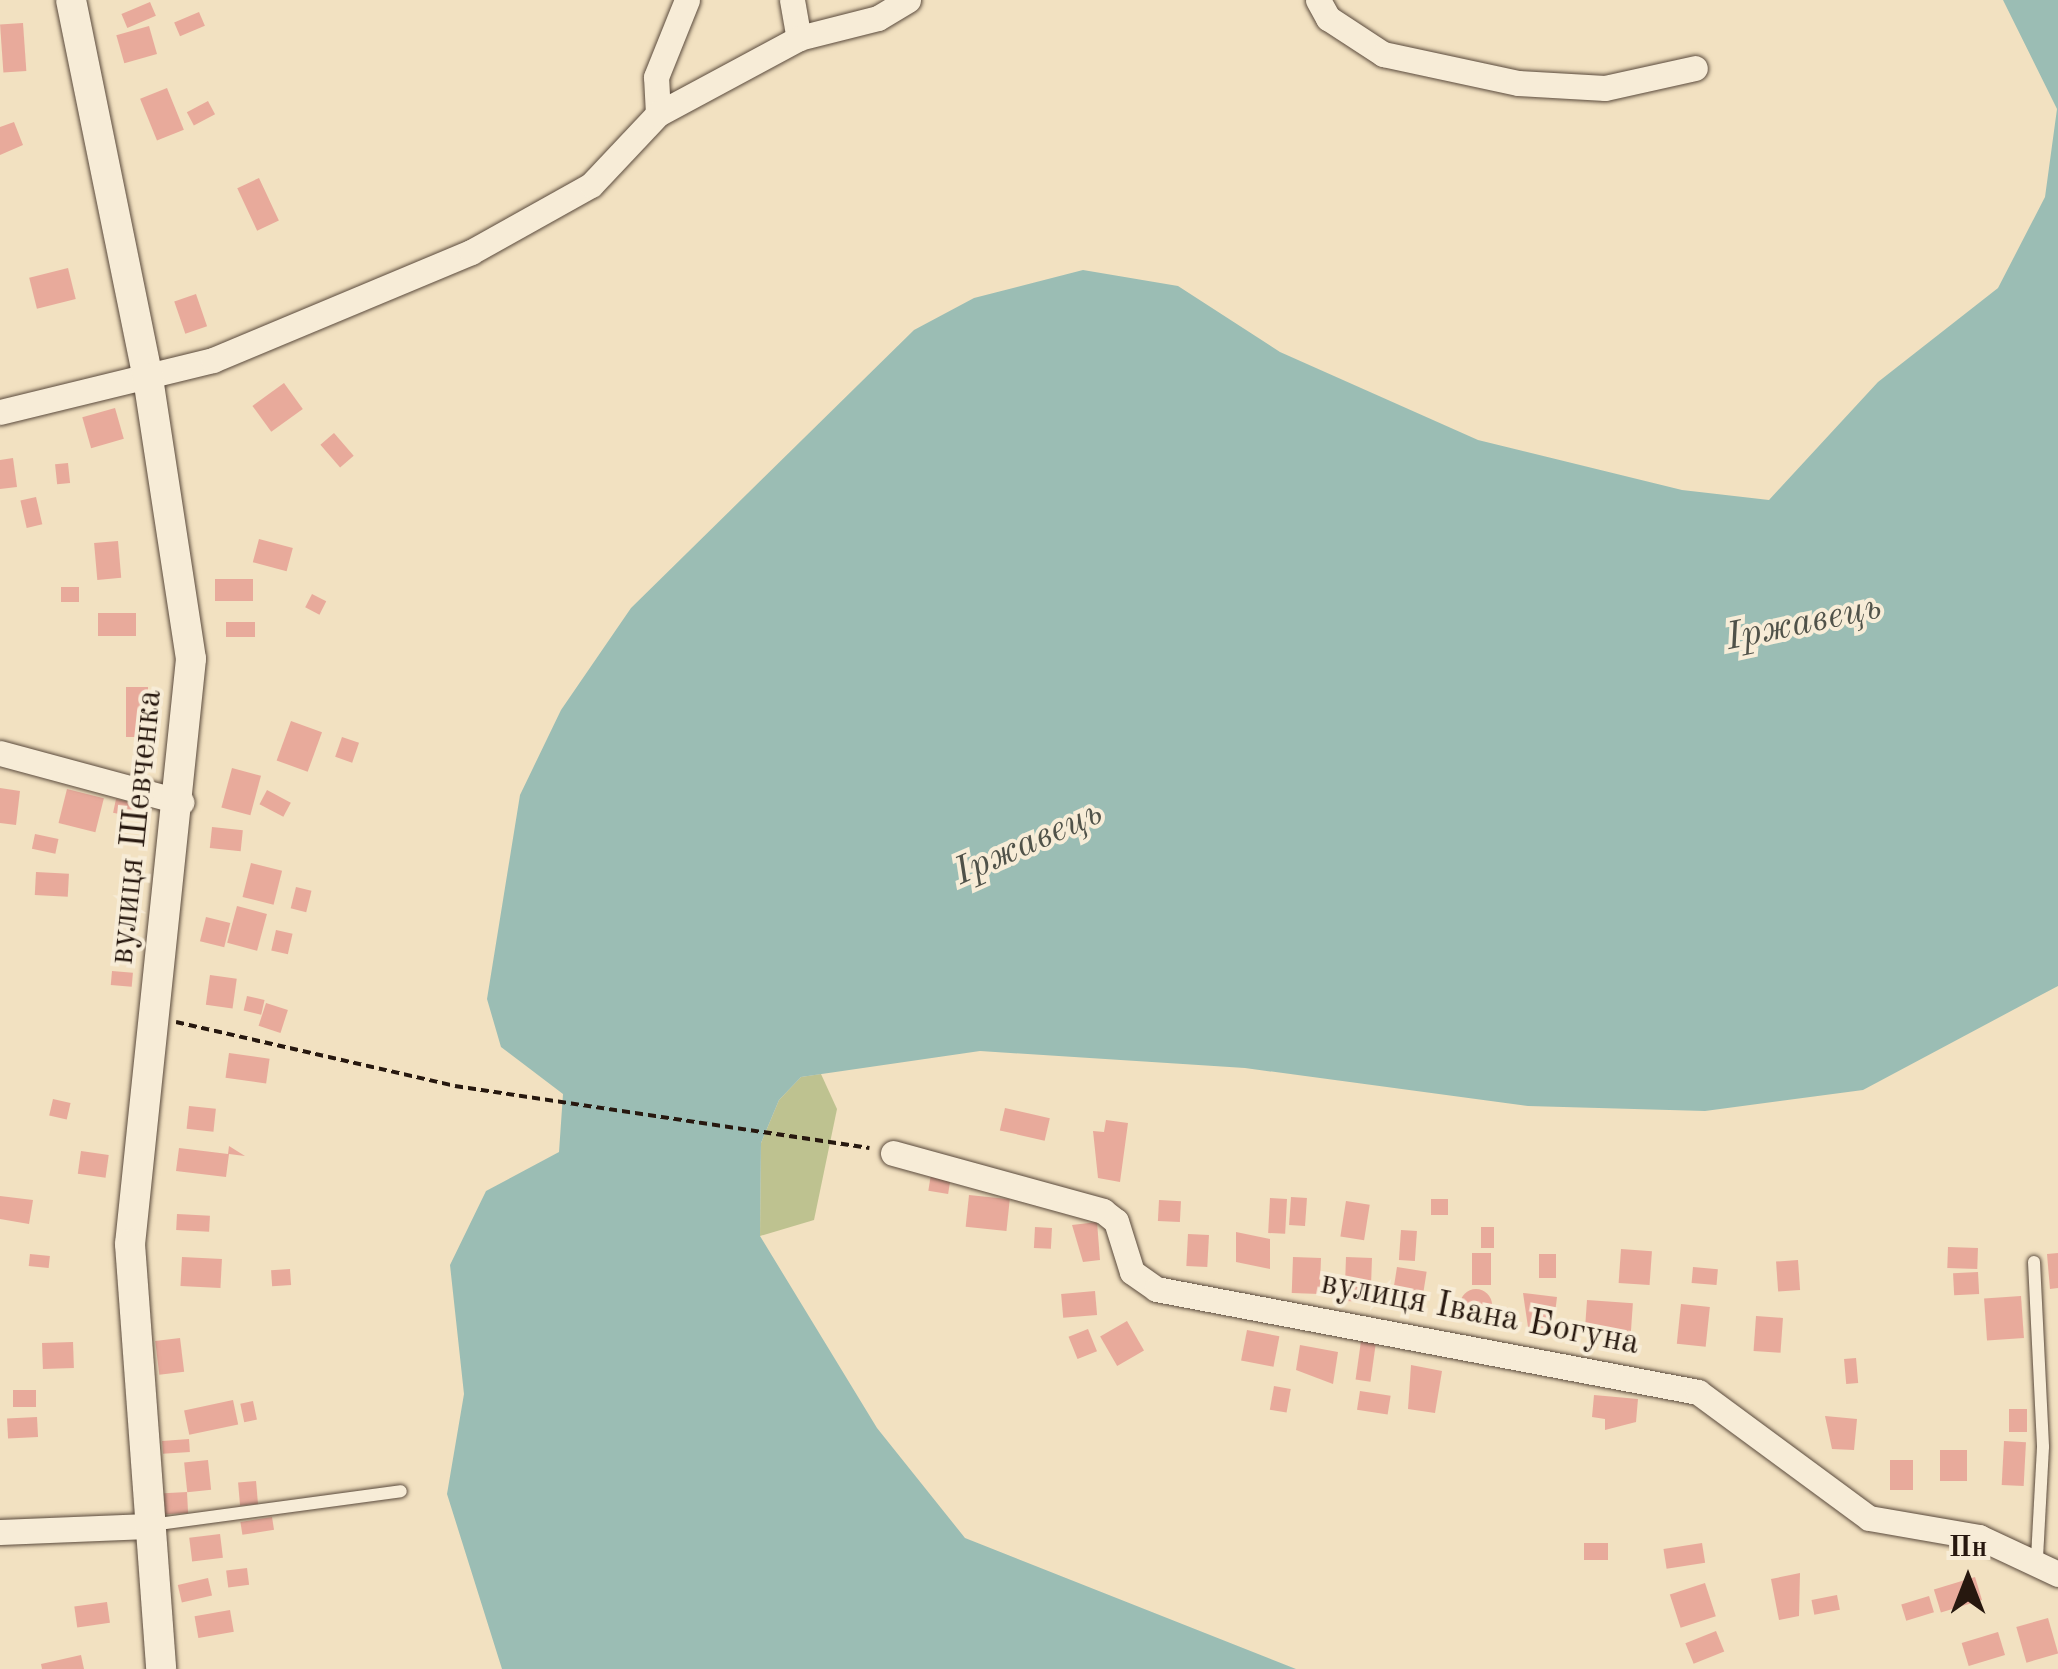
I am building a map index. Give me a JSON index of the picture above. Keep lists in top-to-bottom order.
{
  "streets": {
    "street": ["вулиця Шевченка", "вулиця Івана Богуна"]
  },
  "water": ["Іржавець"],
  "north": "top"
}
